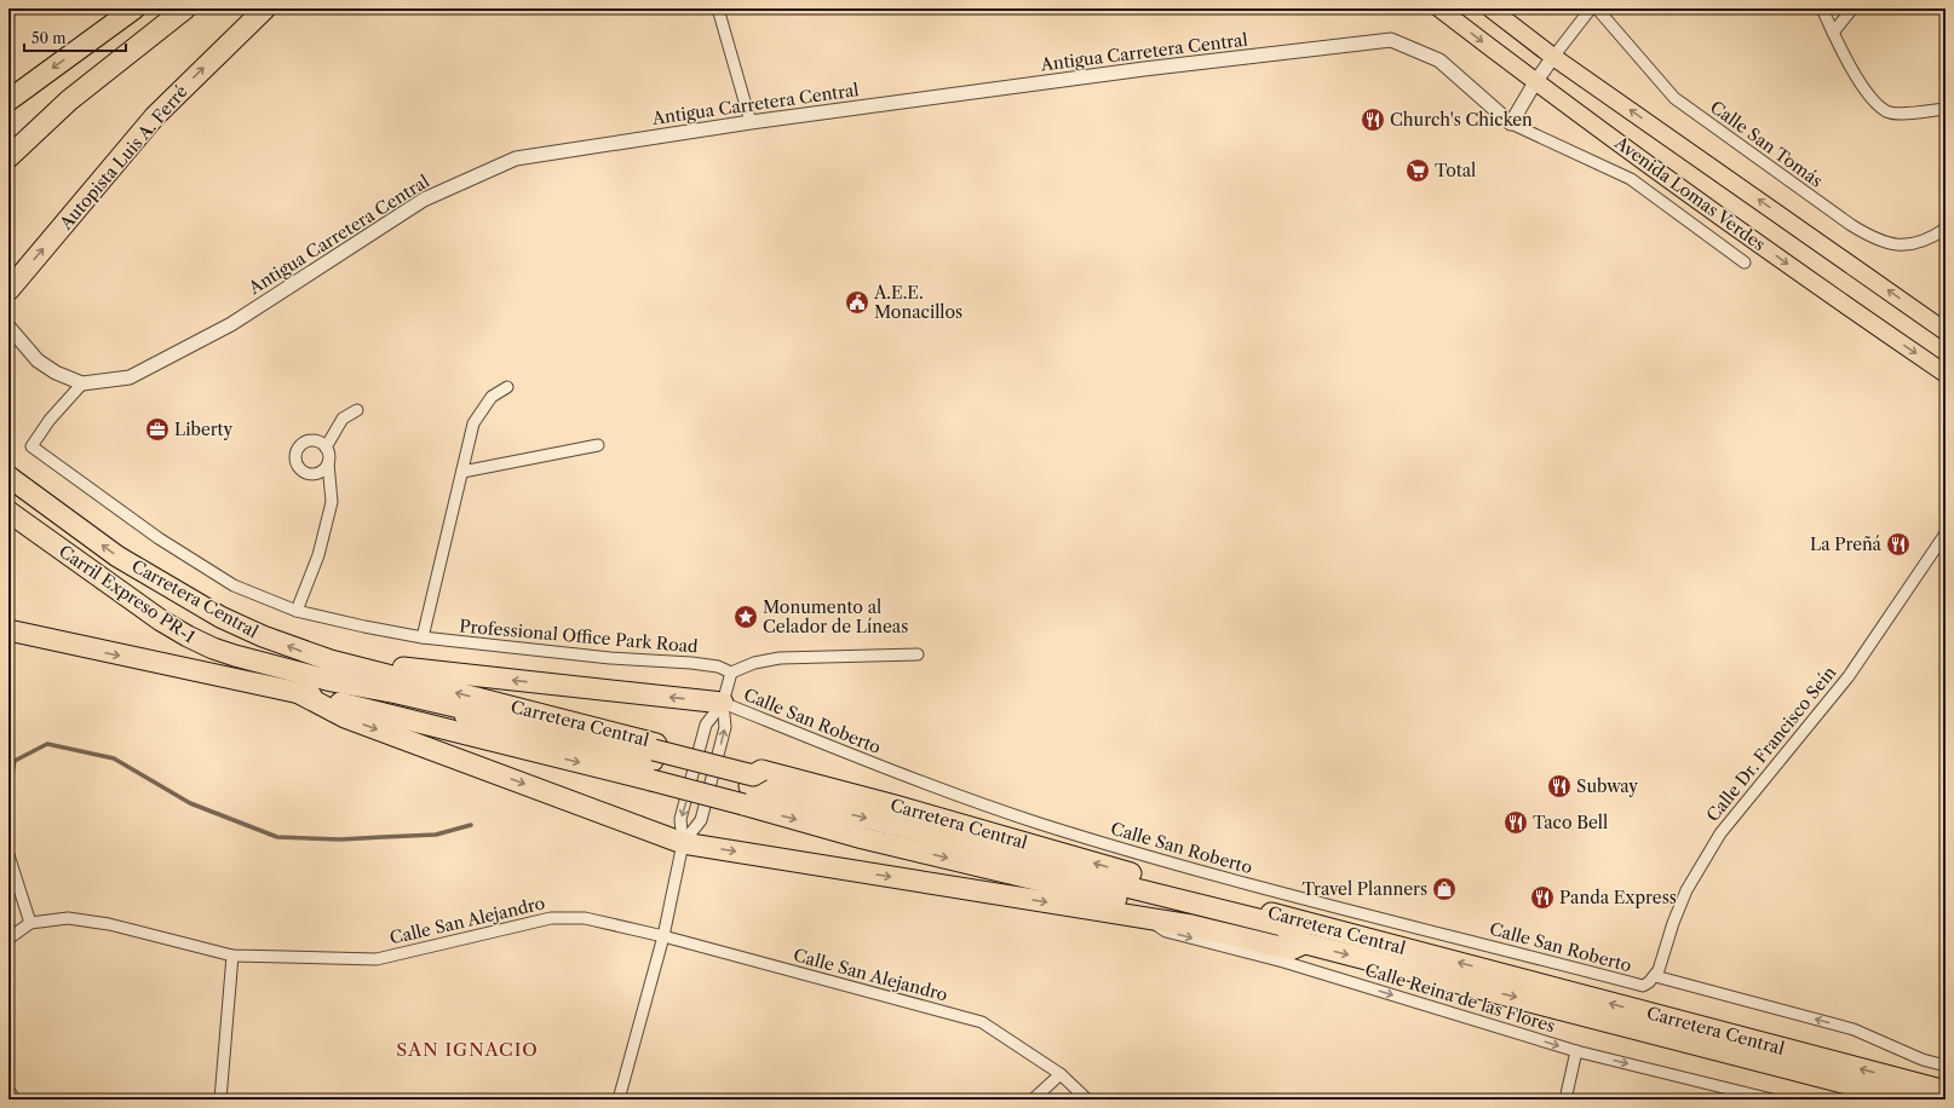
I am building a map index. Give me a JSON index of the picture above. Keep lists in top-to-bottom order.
{
  "streets": {
    "highway": ["Autopista Luis A. Ferré", "Carril Expreso PR-1", "Carretera Central"],
    "main road": ["Avenida Lomas Verdes"],
    "street": [
      "Antigua Carretera Central",
      "Calle San Tomás",
      "Professional Office Park Road",
      "Calle San Roberto",
      "Calle Dr. Francisco Seín",
      "Calle San Alejandro",
      "Calle Reina de las Flores"
    ]
  },
  "crossings": [
    ["Antigua Carretera Central", "Professional Office Park Road"],
    ["Carril Expreso PR-1", "Carretera Central"],
    ["Professional Office Park Road", "Calle San Roberto"],
    ["Calle San Roberto", "Calle Dr. Francisco Seín"],
    ["Calle San Roberto", "Calle San Alejandro"]
  ],
  "one_way": ["Calle Reina de las Flores"],
  "districts": ["SAN IGNACIO"],
  "places": {
    "restaurant": [
      "Church's Chicken",
      "La Preñá",
      "Subway",
      "Taco Bell",
      "Panda Express"
    ],
    "supermarket": ["Total"],
    "public building": ["A.E.E. Monacillos"],
    "office": ["Liberty"],
    "place": ["Monumento al Celador de Líneas"],
    "shop": ["Travel Planners"]
  },
  "scale_bar": "50 m"
}
